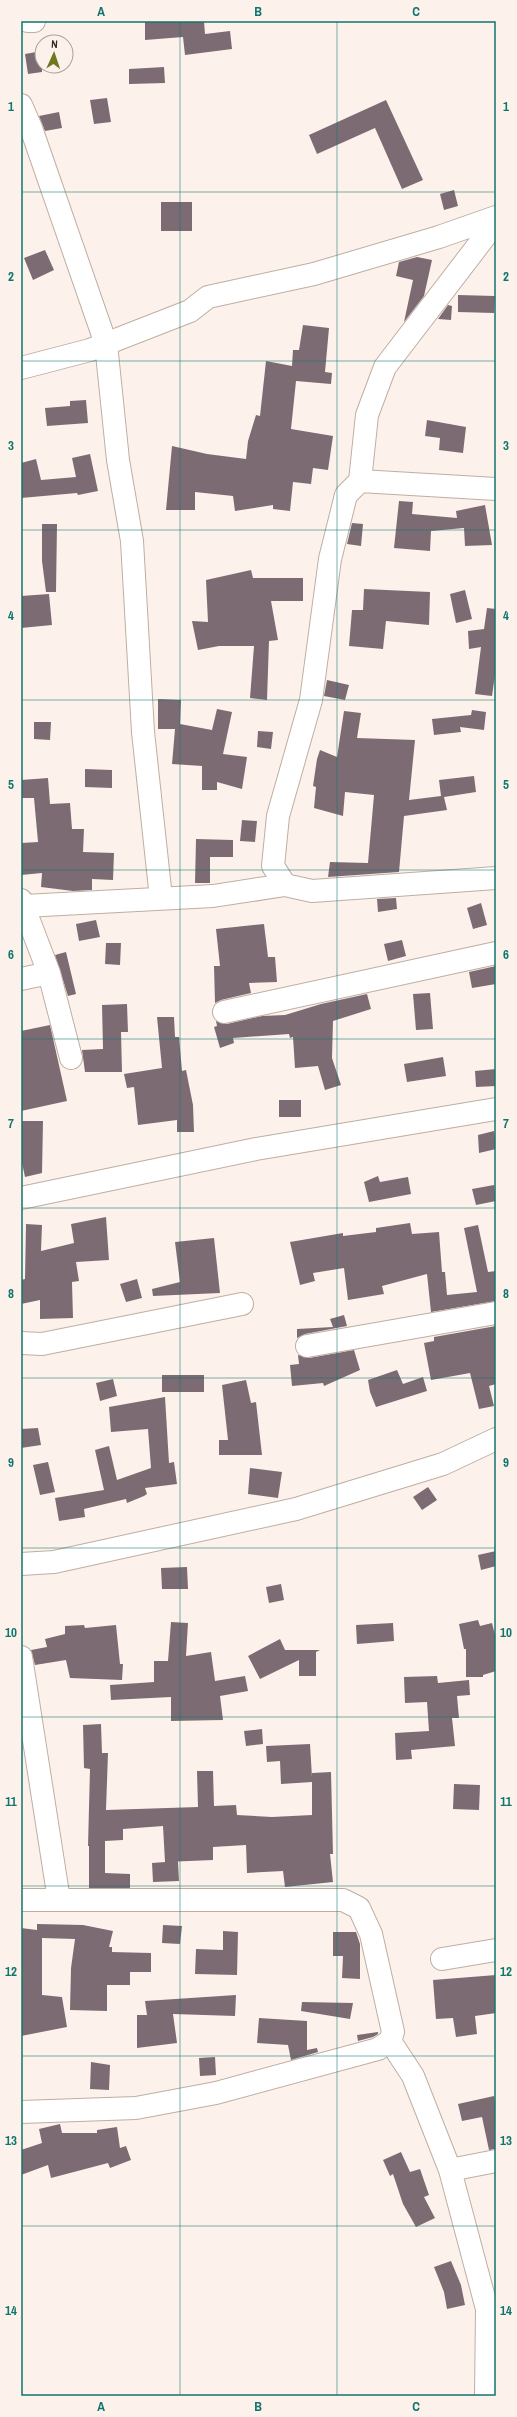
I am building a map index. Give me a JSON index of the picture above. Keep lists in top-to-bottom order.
{
  "north": "top",
  "grid": {
    "columns": ["A", "B", "C"],
    "rows": [
      "1",
      "2",
      "3",
      "4",
      "5",
      "6",
      "7",
      "8",
      "9",
      "10",
      "11",
      "12",
      "13",
      "14"
    ]
  }
}
